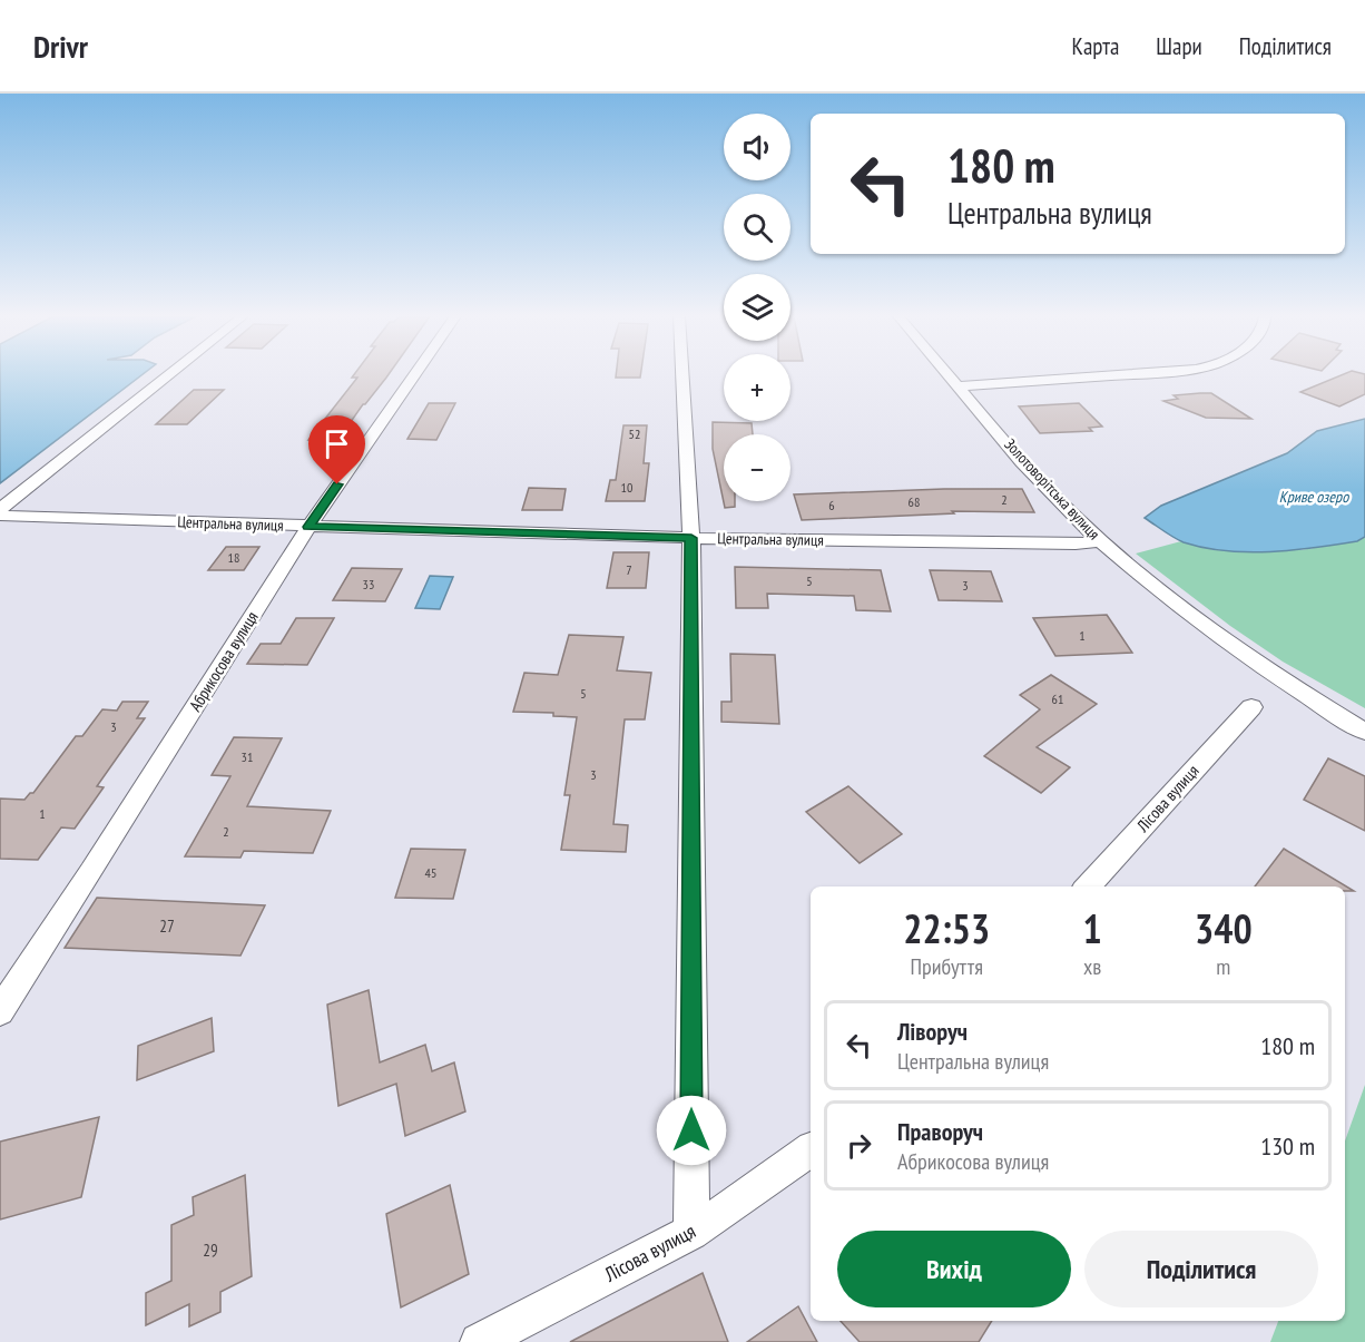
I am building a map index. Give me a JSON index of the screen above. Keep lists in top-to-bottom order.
{
  "streets": {
    "street": [
      "Золотоворітська вулиця",
      "Центральна вулиця",
      "Абрикосова вулиця",
      "Лісова вулиця"
    ]
  },
  "crossings": [
    ["Золотоворітська вулиця", "Центральна вулиця"],
    ["Центральна вулиця", "Абрикосова вулиця"]
  ],
  "water": ["Криве озеро"],
  "house_numbers": [
    "52",
    "10",
    "2",
    "68",
    "6",
    "18",
    "7",
    "5",
    "33",
    "3",
    "1",
    "5",
    "61",
    "3",
    "31",
    "3",
    "1",
    "2",
    "45",
    "27",
    "29"
  ],
  "page": {
    "header": "Drivr",
    "nav": ["Карта", "Шари", "Поділитися"],
    "map_buttons": ["+", "−"],
    "turn": ["180 m", "Центральна вулиця"],
    "eta": [
      "22:53",
      "Прибуття",
      "1",
      "хв",
      "340",
      "m"
    ],
    "list": [
      {
        "name": "Ліворуч",
        "note": "Центральна вулиця",
        "value": "180 m"
      },
      {
        "name": "Праворуч",
        "note": "Абрикосова вулиця",
        "value": "130 m"
      }
    ],
    "buttons": ["Вихід", "Поділитися"]
  }
}
